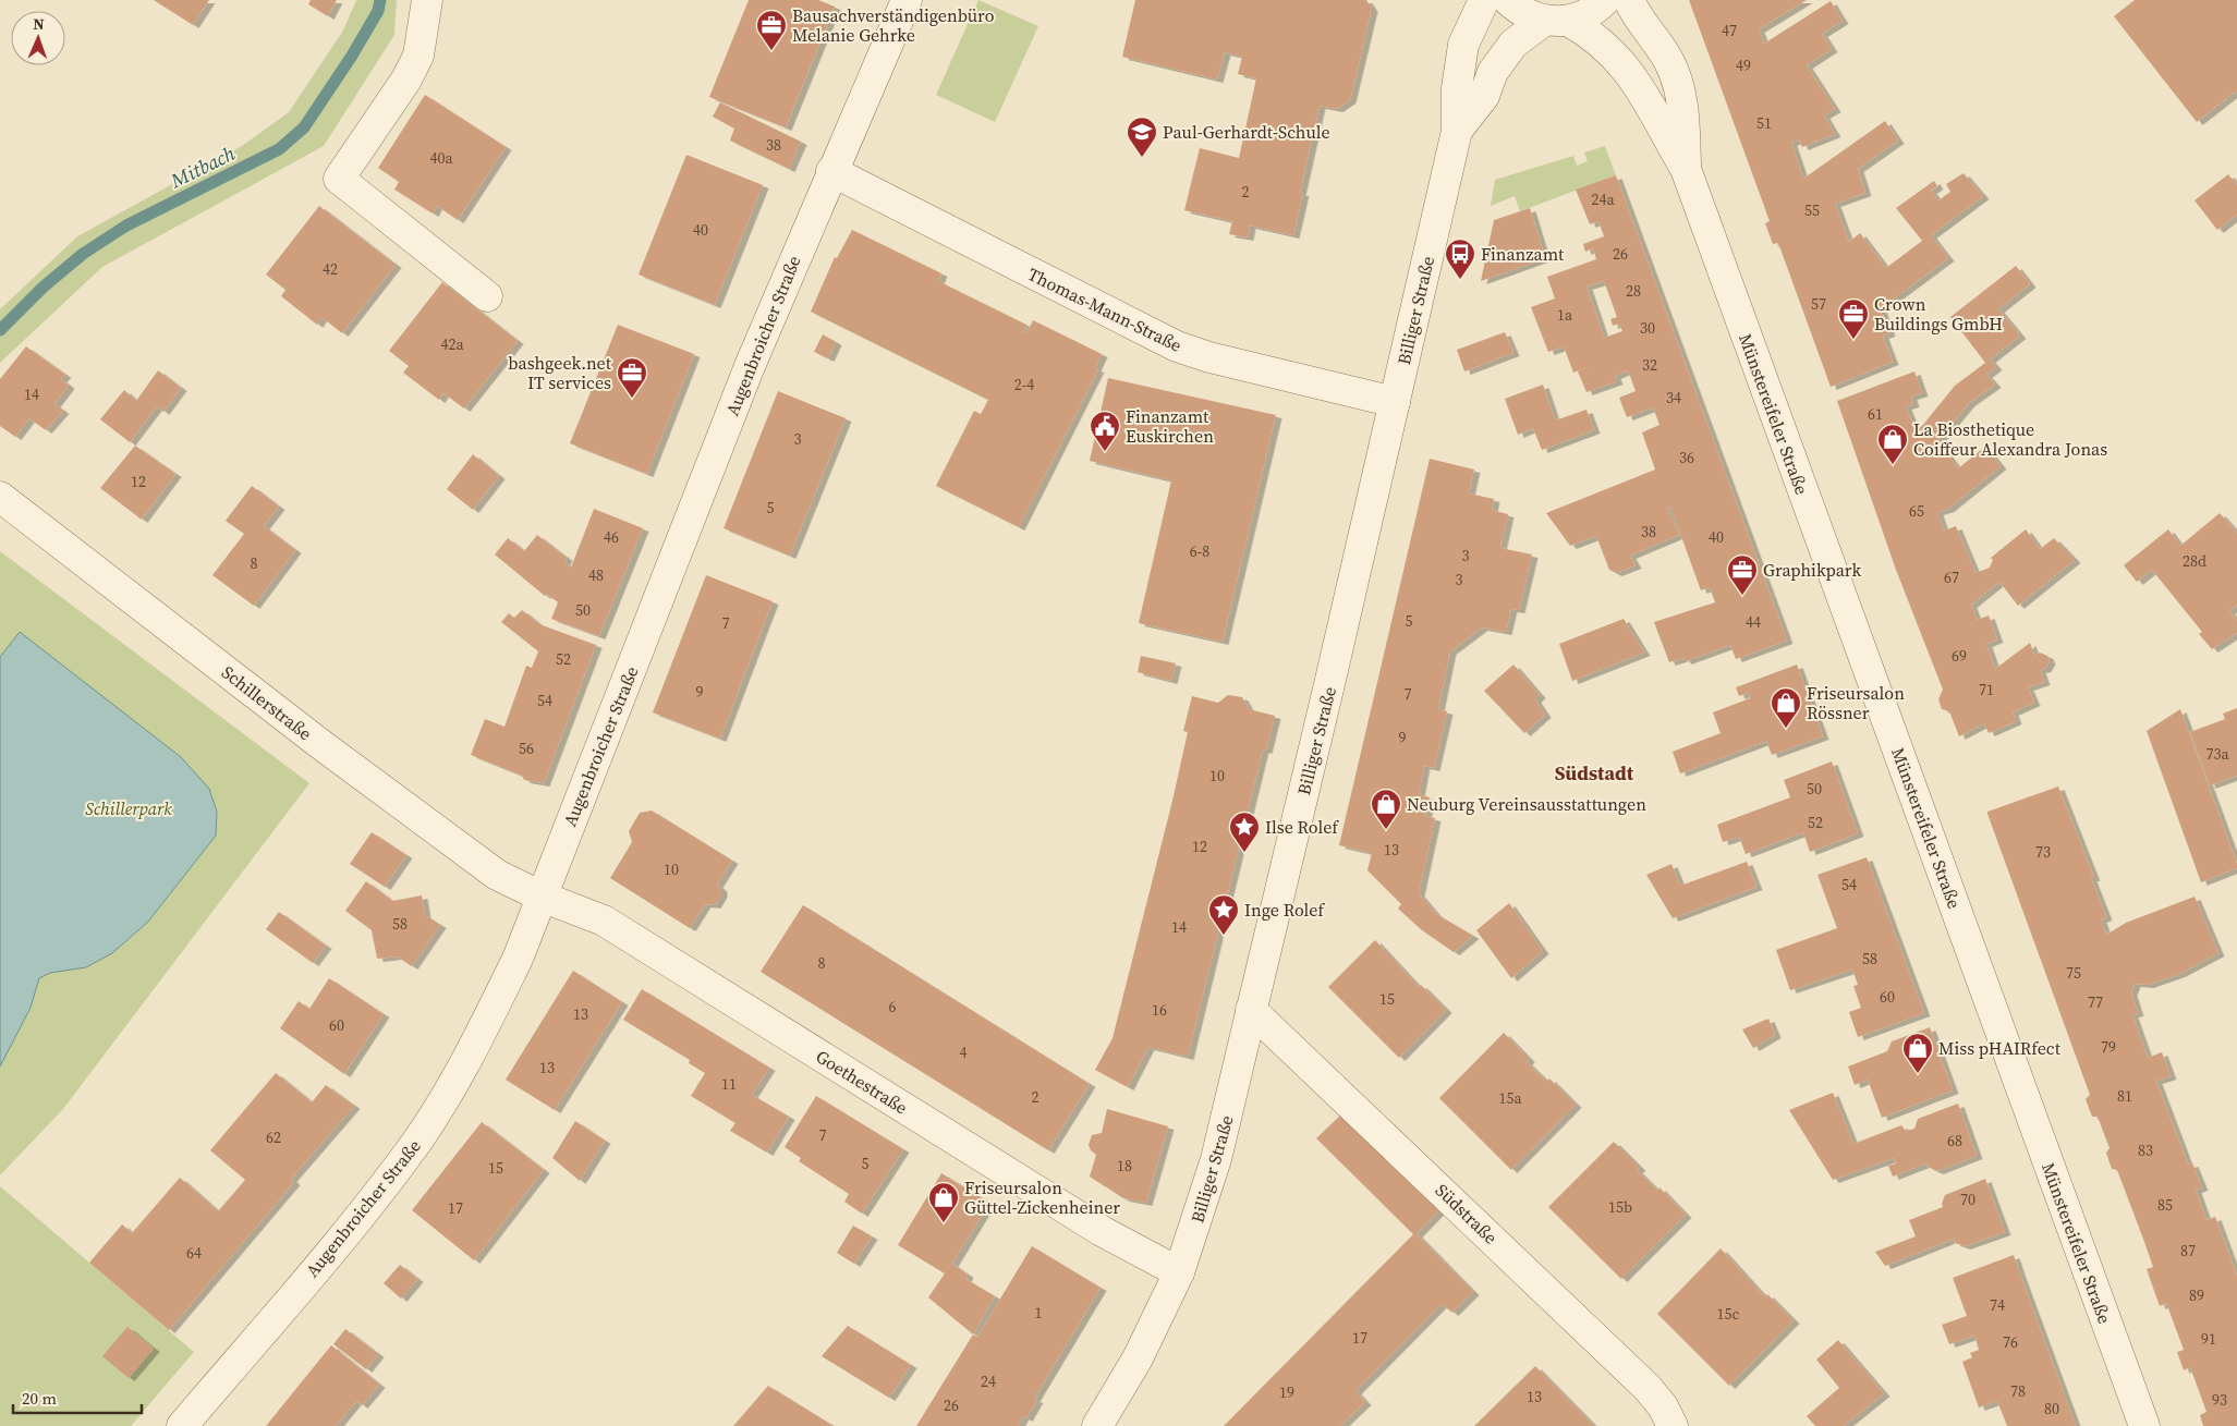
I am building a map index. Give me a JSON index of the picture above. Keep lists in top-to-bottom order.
{
  "streets": {
    "street": [
      "Thomas-Mann-Straße",
      "Billiger Straße",
      "Augenbroicher Straße",
      "Münstereifeler Straße",
      "Schillerstraße",
      "Goethestraße",
      "Südstraße"
    ]
  },
  "crossings": [
    ["Thomas-Mann-Straße", "Billiger Straße"],
    ["Thomas-Mann-Straße", "Augenbroicher Straße"],
    ["Billiger Straße", "Münstereifeler Straße"],
    ["Billiger Straße", "Goethestraße"],
    ["Billiger Straße", "Südstraße"],
    ["Augenbroicher Straße", "Schillerstraße"],
    ["Augenbroicher Straße", "Goethestraße"],
    ["Schillerstraße", "Goethestraße"]
  ],
  "districts": ["Südstadt"],
  "water": ["Mitbach"],
  "parks": ["Schillerpark"],
  "places": {
    "office": [
      "Bausachverständigenbüro Melanie Gehrke",
      "Crown Buildings GmbH",
      "bashgeek.net IT services",
      "Graphikpark"
    ],
    "school or university": ["Paul-Gerhardt-Schule"],
    "bus stop": ["Finanzamt"],
    "public building": ["Finanzamt Euskirchen"],
    "shop": [
      "La Biosthetique Coiffeur Alexandra Jonas",
      "Friseursalon Rössner",
      "Neuburg Vereinsausstattungen",
      "Miss pHAIRfect",
      "Friseursalon Güttel-Zickenheiner"
    ],
    "place": ["Ilse Rolef", "Inge Rolef"]
  },
  "house_numbers": [
    "47",
    "49",
    "51",
    "38",
    "40a",
    "2",
    "24a",
    "55",
    "40",
    "26",
    "42",
    "28",
    "57",
    "1a",
    "30",
    "42a",
    "32",
    "2-4",
    "14",
    "34",
    "61",
    "3",
    "36",
    "12",
    "5",
    "65",
    "38",
    "46",
    "40",
    "6-8",
    "3",
    "28d",
    "8",
    "48",
    "67",
    "3",
    "50",
    "5",
    "44",
    "7",
    "69",
    "52",
    "71",
    "9",
    "7",
    "54",
    "9",
    "56",
    "73a",
    "10",
    "50",
    "52",
    "12",
    "13",
    "73",
    "10",
    "54",
    "58",
    "14",
    "58",
    "8",
    "75",
    "60",
    "15",
    "77",
    "6",
    "16",
    "13",
    "60",
    "79",
    "4",
    "13",
    "11",
    "81",
    "2",
    "15a",
    "7",
    "62",
    "68",
    "83",
    "5",
    "18",
    "15",
    "70",
    "85",
    "15b",
    "17",
    "87",
    "64",
    "89",
    "74",
    "1",
    "15c",
    "17",
    "91",
    "76",
    "24",
    "78",
    "19",
    "13",
    "93",
    "26",
    "80"
  ],
  "scale_bar": "20 m",
  "north": "top"
}
